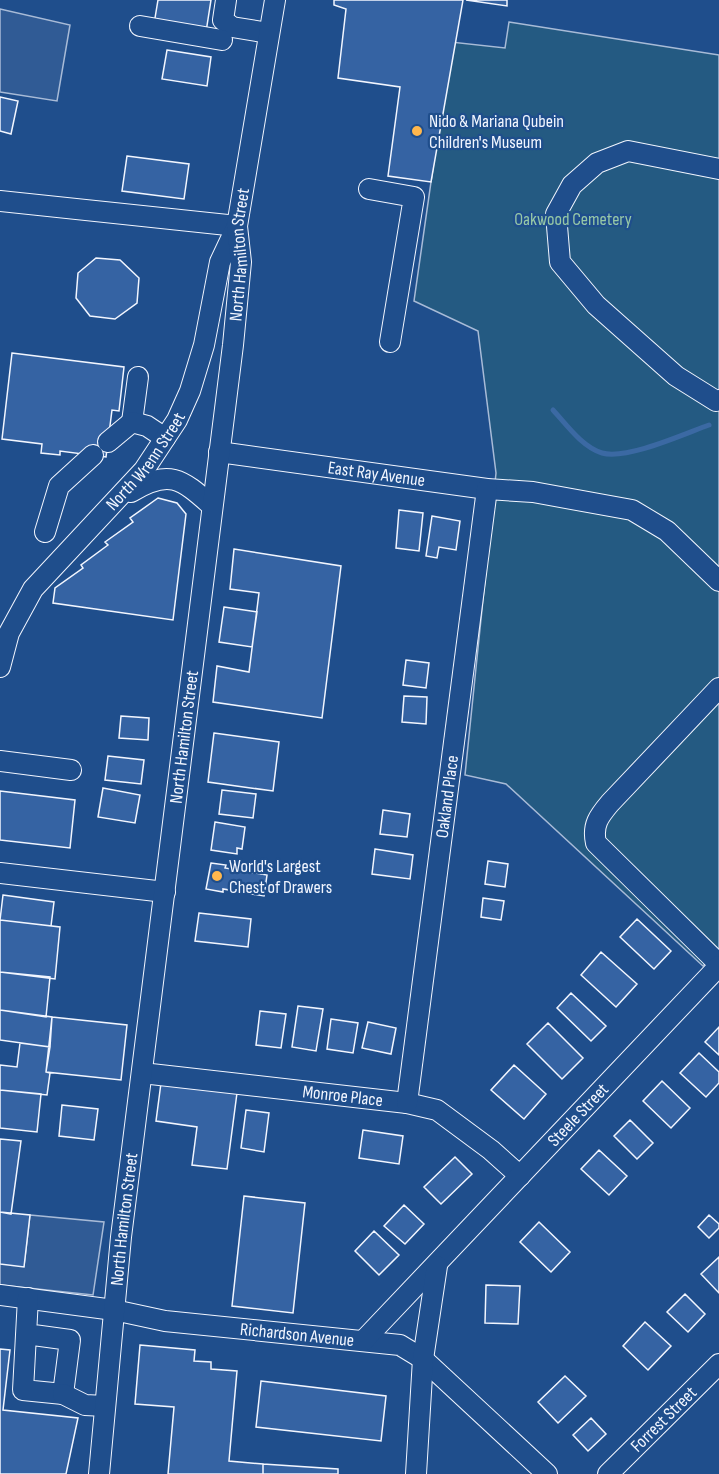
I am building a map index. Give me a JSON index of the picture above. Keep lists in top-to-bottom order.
{
  "streets": {
    "street": [
      "North Hamilton Street",
      "North Wrenn Street",
      "East Ray Avenue",
      "Oakland Place",
      "Monroe Place",
      "Steele Street",
      "Richardson Avenue",
      "Forrest Street"
    ]
  },
  "crossings": [
    ["North Hamilton Street", "North Wrenn Street"],
    ["North Hamilton Street", "East Ray Avenue"],
    ["North Hamilton Street", "Monroe Place"],
    ["North Hamilton Street", "Richardson Avenue"],
    ["East Ray Avenue", "Oakland Place"],
    ["Oakland Place", "Monroe Place"],
    ["Monroe Place", "Steele Street"],
    ["Steele Street", "Richardson Avenue"]
  ],
  "parks": ["Oakwood Cemetery"],
  "places": ["Nido & Mariana Qubein Children's Museum", "World's Largest Chest of Drawers"]
}
